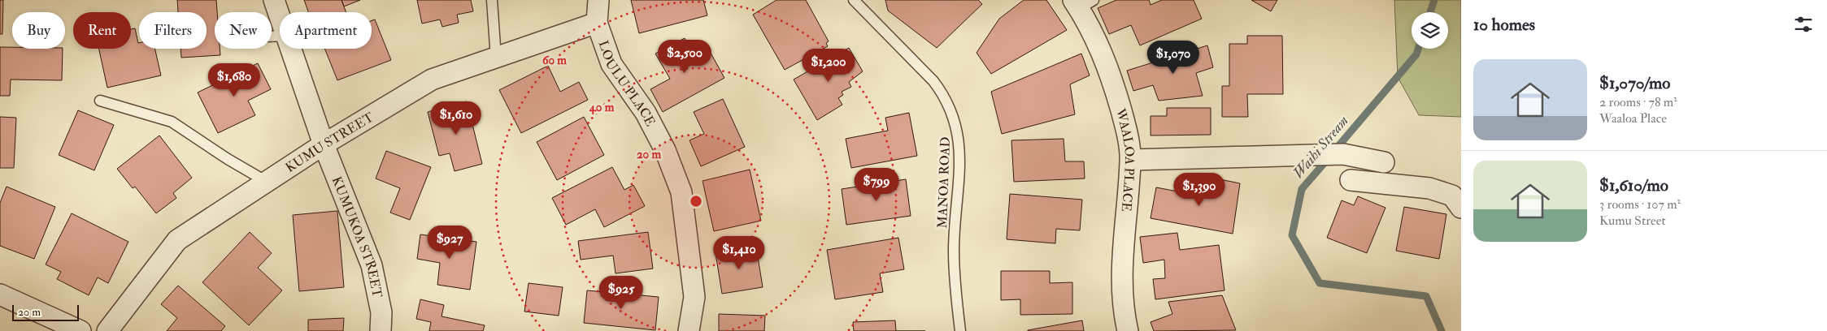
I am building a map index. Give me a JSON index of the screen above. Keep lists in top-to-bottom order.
{
  "streets": {
    "street": [
      "LOULU PLACE",
      "KUMU STREET",
      "WAALOA PLACE",
      "KUMUKOA STREET"
    ],
    "lane": ["MANOA ROAD"]
  },
  "crossings": [
    ["LOULU PLACE", "KUMU STREET"],
    ["KUMU STREET", "KUMUKOA STREET"]
  ],
  "water": ["Waihi Stream"],
  "scale_bar": "20 m",
  "page": {
    "heading": "10 homes",
    "chip": [
      "Buy",
      "Rent",
      "Filters",
      "New",
      "Apartment"
    ],
    "price": [
      "$2,500",
      "$1,070",
      "$1,200",
      "$1,680",
      "$1,610",
      "$799",
      "$1,390",
      "$927",
      "$1,410",
      "$925"
    ],
    "list": [
      {
        "name": "$1,070/mo",
        "note": "2 rooms · 78 m² · Waaloa Place"
      },
      {
        "name": "$1,610/mo",
        "note": "3 rooms · 107 m² · Kumu Street"
      }
    ],
    "scale": "20 m"
  },
  "rings": ["60 m", "40 m", "20 m"]
}
